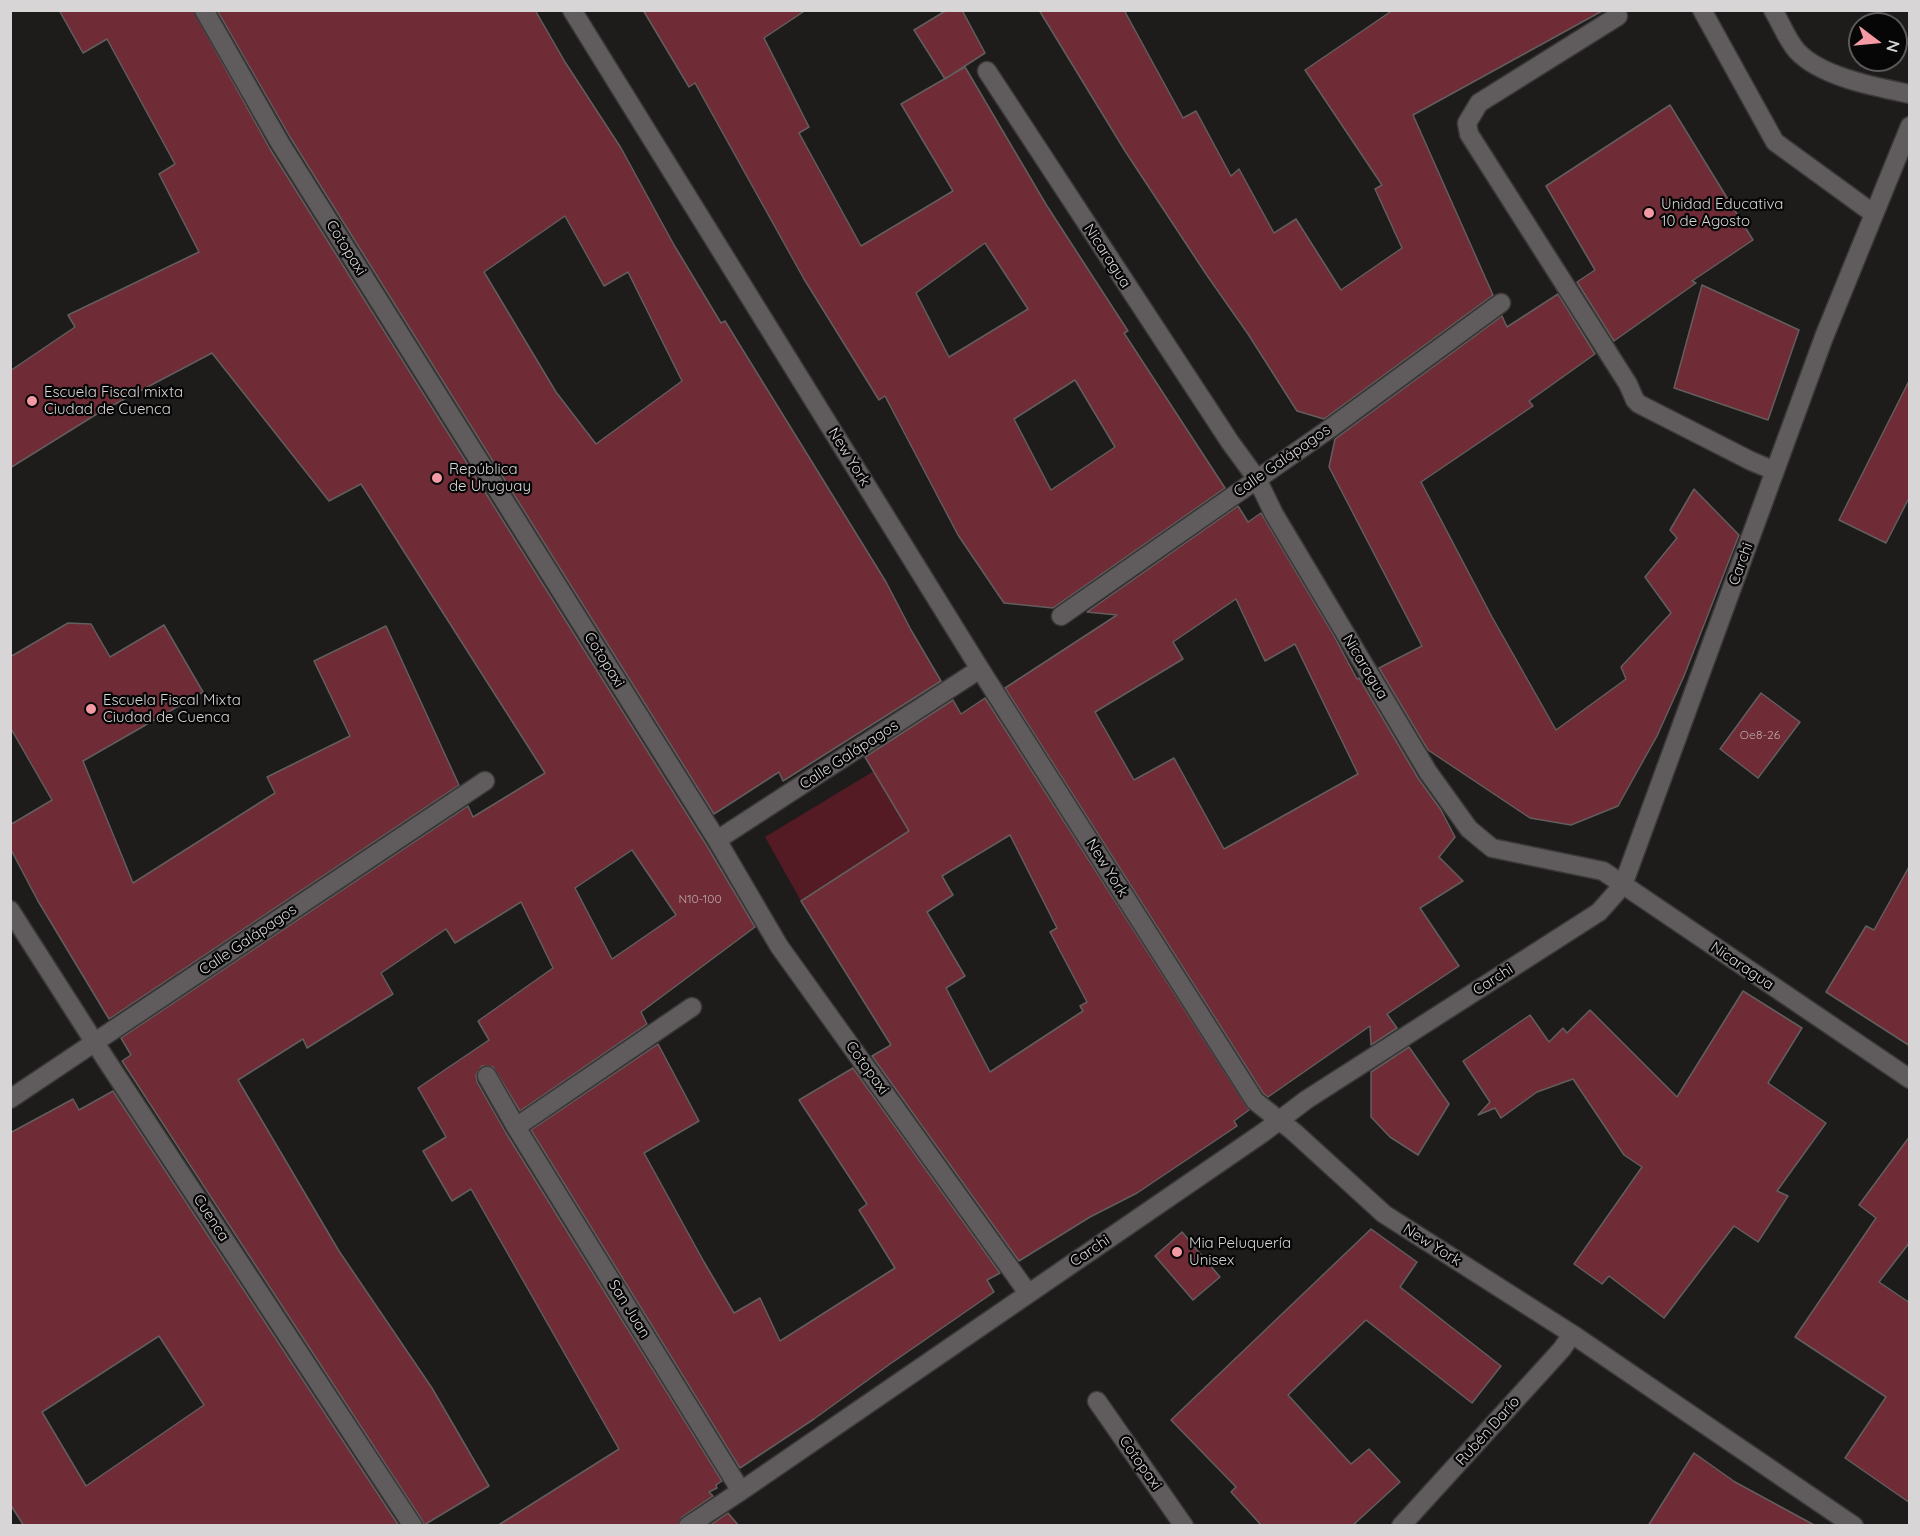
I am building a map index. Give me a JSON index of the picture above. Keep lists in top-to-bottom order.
{
  "streets": {
    "street": [
      "Cotopaxi",
      "Nicaragua",
      "New York",
      "Calle Galápagos",
      "Carchi",
      "Cuenca",
      "San Juan",
      "Rubén Darío"
    ]
  },
  "crossings": [
    ["Cotopaxi", "Calle Galápagos"],
    ["Cotopaxi", "Carchi"],
    ["Nicaragua", "Calle Galápagos"],
    ["Nicaragua", "Carchi"],
    ["New York", "Calle Galápagos"],
    ["New York", "Carchi"],
    ["New York", "Rubén Darío"],
    ["Calle Galápagos", "Cuenca"],
    ["Carchi", "San Juan"]
  ],
  "places": [
    "Unidad Educativa 10 de Agosto",
    "Escuela Fiscal mixta Ciudad de Cuenca",
    "República de Uruguay",
    "Escuela Fiscal Mixta Ciudad de Cuenca",
    "Mia Peluquería Unisex"
  ],
  "house_numbers": ["Oe8-26", "N10-100"],
  "north": "right"
}
